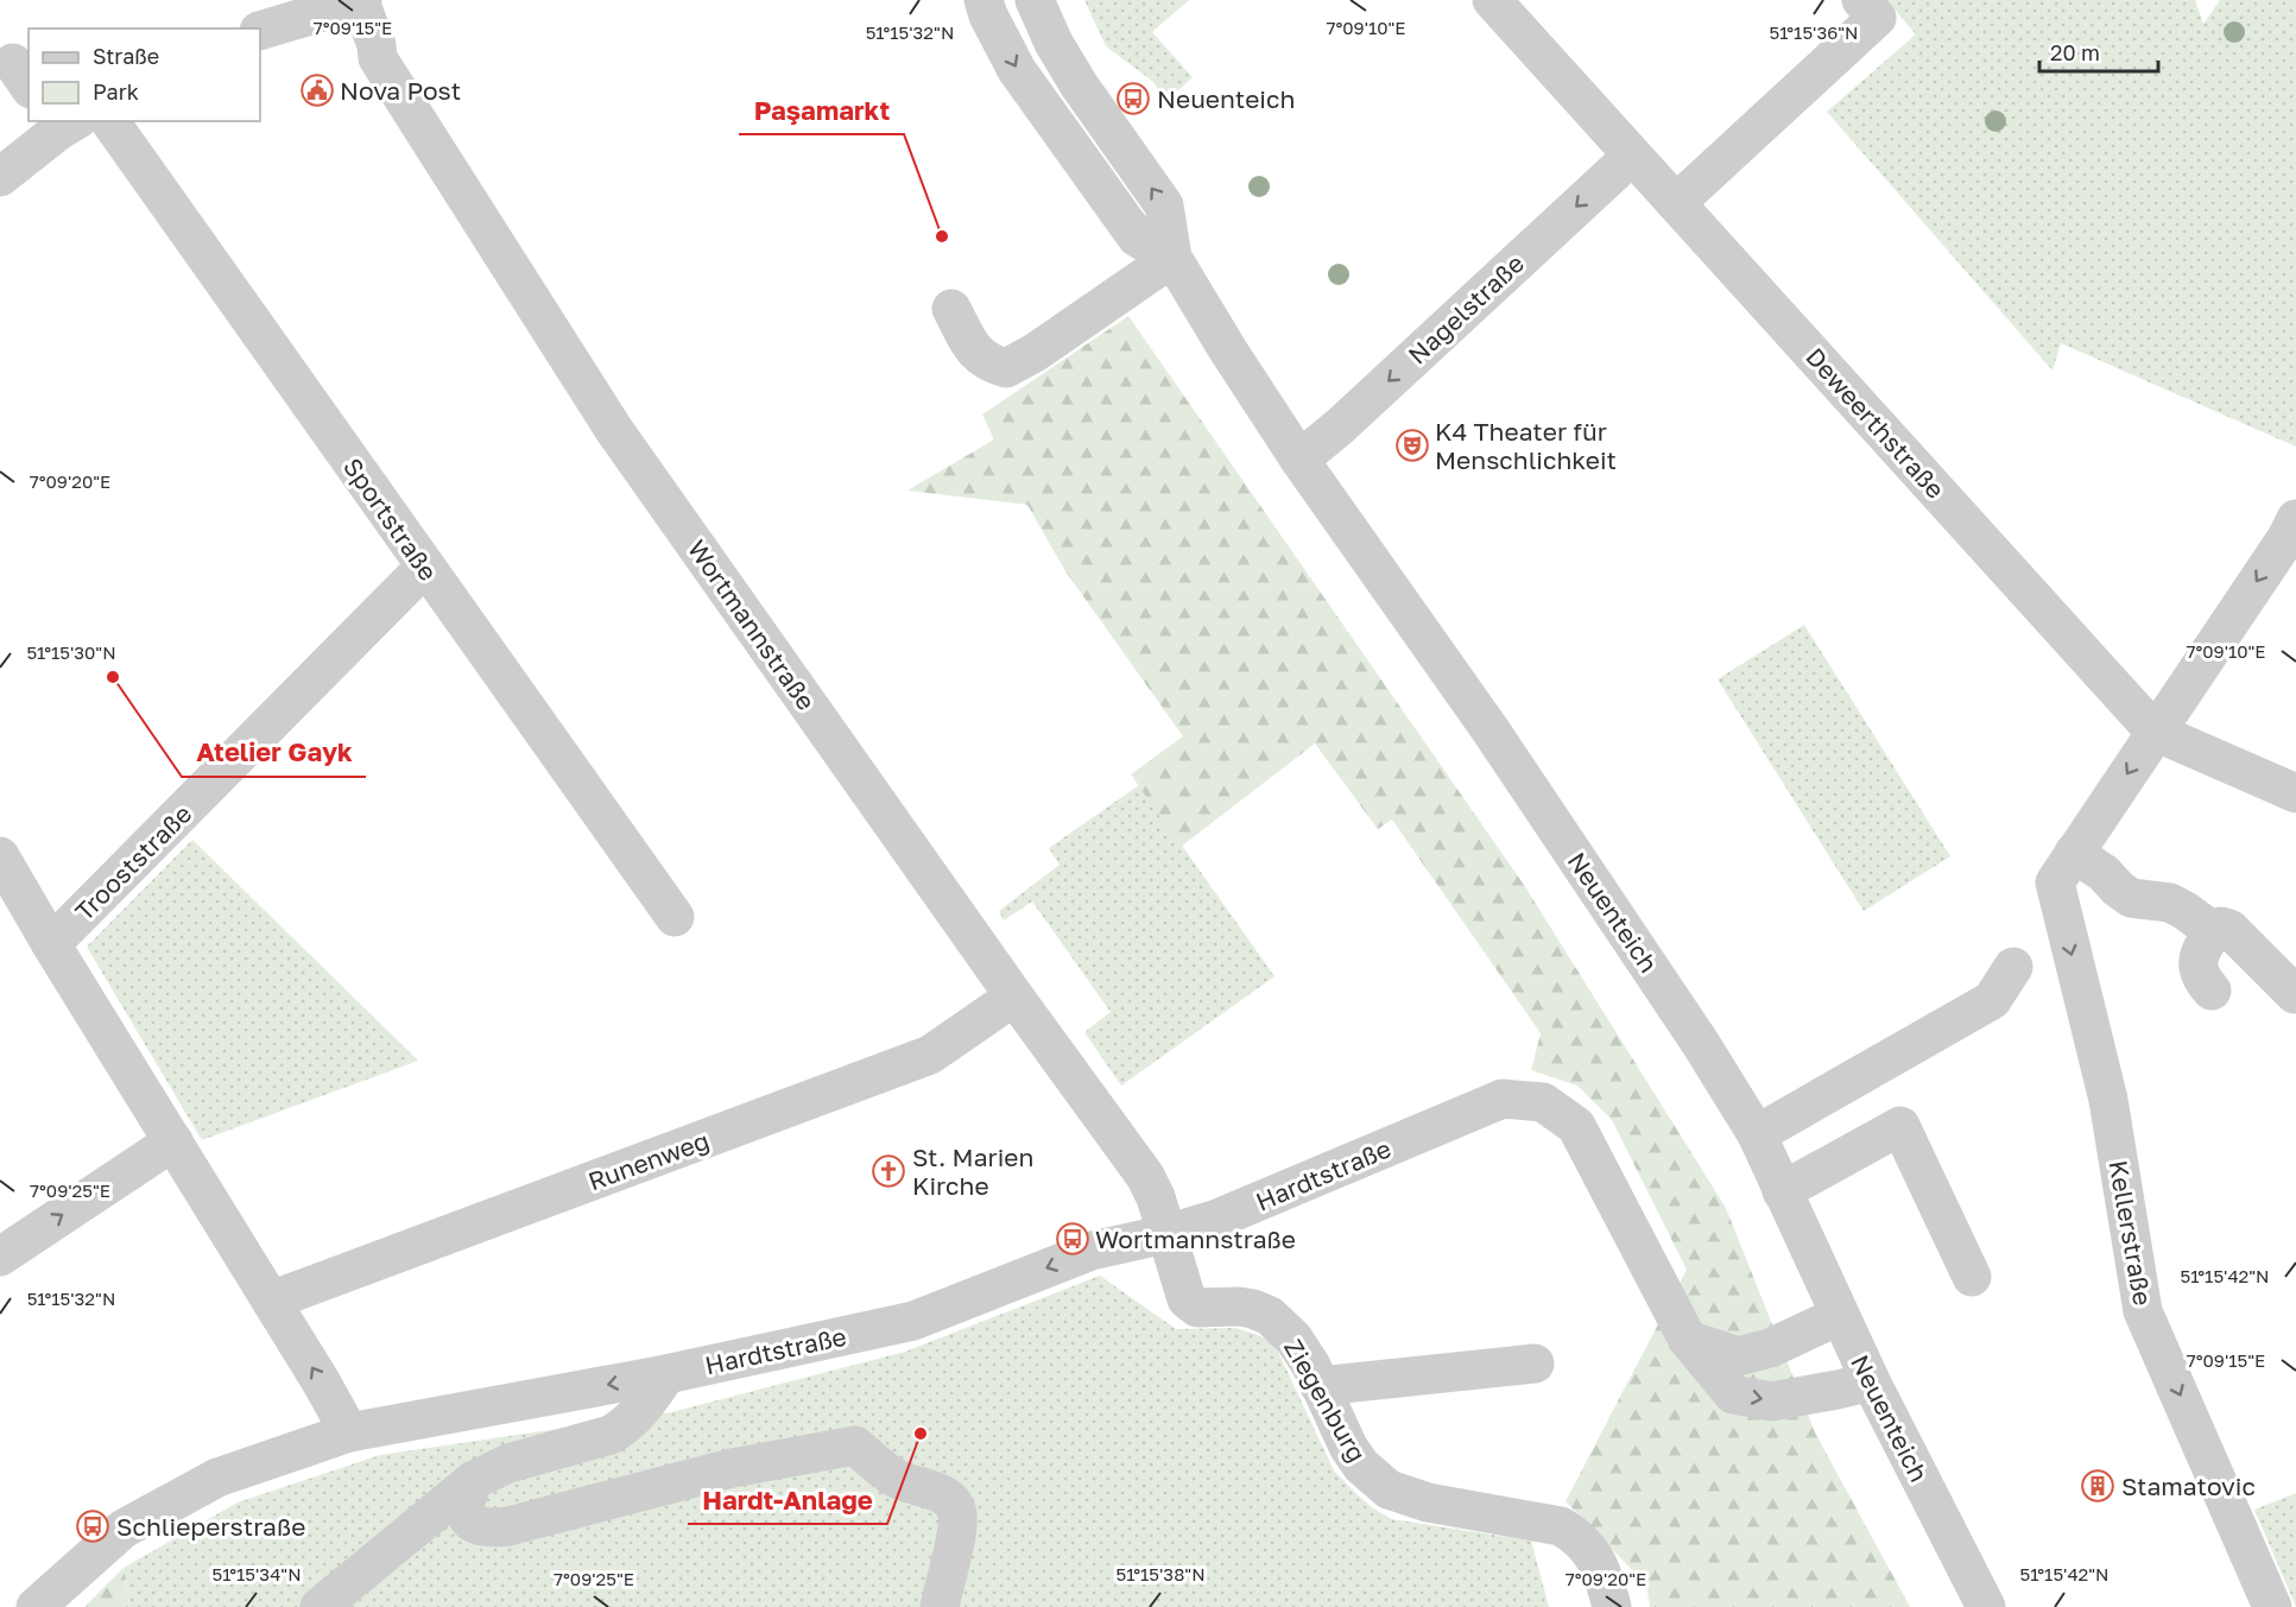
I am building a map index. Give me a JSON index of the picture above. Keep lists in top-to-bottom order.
{
  "streets": {
    "street": [
      "Nagelstraße",
      "Deweerthstraße",
      "Sportstraße",
      "Wortmannstraße",
      "Trooststraße",
      "Neuenteich",
      "Runenweg",
      "Hardtstraße",
      "Kellerstraße",
      "Ziegenburg"
    ]
  },
  "crossings": [
    ["Nagelstraße", "Deweerthstraße"],
    ["Nagelstraße", "Neuenteich"],
    ["Sportstraße", "Trooststraße"],
    ["Wortmannstraße", "Runenweg"],
    ["Wortmannstraße", "Hardtstraße"],
    ["Wortmannstraße", "Ziegenburg"],
    ["Neuenteich", "Hardtstraße"],
    ["Hardtstraße", "Ziegenburg"]
  ],
  "one_way": ["Nagelstraße", "Kellerstraße"],
  "places": {
    "public building": ["Nova Post"],
    "bus stop": ["Neuenteich", "Wortmannstraße", "Schlieperstraße"],
    "other": ["Paşamarkt", "Atelier Gayk", "Hardt-Anlage"],
    "theatre": ["K4 Theater für Menschlichkeit"],
    "church": ["St. Marien Kirche"],
    "building": ["Stamatovic"]
  },
  "legend": ["Straße", "Park"],
  "scale_bar": "20 m",
  "coordinates": [
    "7°09'15\"E",
    "7°09'10\"E",
    "51°15'32\"N",
    "51°15'36\"N",
    "7°09'20\"E",
    "51°15'30\"N",
    "7°09'25\"E",
    "51°15'42\"N",
    "51°15'34\"N",
    "51°15'38\"N"
  ]
}
